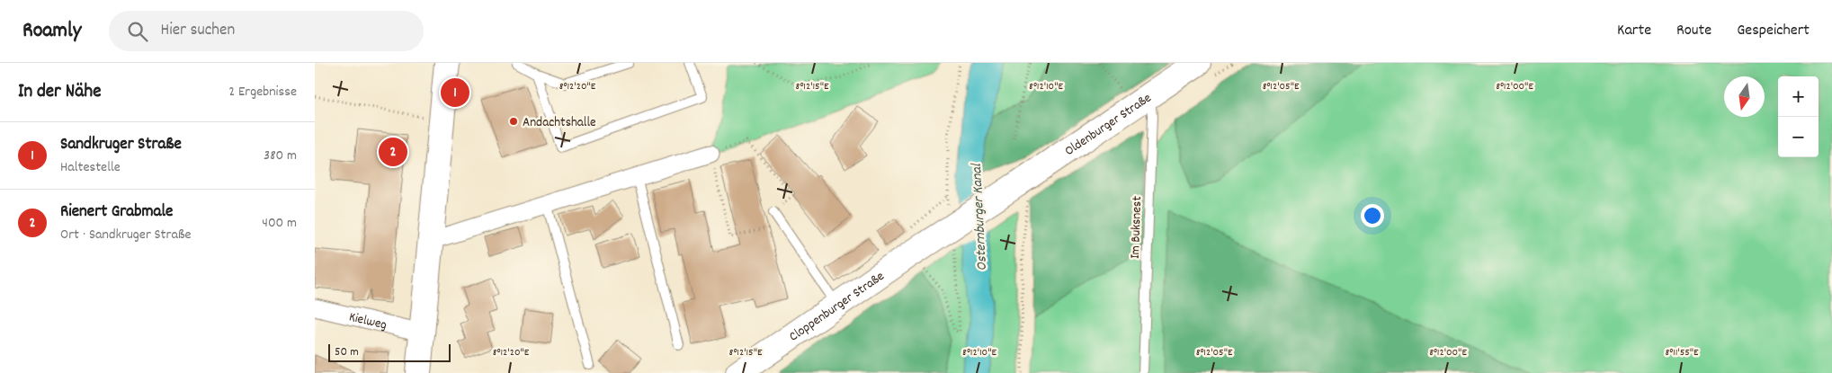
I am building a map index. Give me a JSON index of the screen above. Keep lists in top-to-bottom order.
{
  "streets": {
    "main road": ["Oldenburger Straße", "Cloppenburger Straße"],
    "street": ["Kielweg"],
    "lane": ["Im Buksnest"]
  },
  "crossings": [
    ["Oldenburger Straße", "Im Buksnest"],
    ["Oldenburger Straße", "Cloppenburger Straße"]
  ],
  "water": ["Osternburger Kanal"],
  "places": ["Andachtshalle"],
  "scale_bar": "50 m",
  "north": "bottom",
  "page": {
    "header": "Roamly",
    "search": "Hier suchen",
    "nav": ["Karte", "Route", "Gespeichert"],
    "heading": ["In der Nähe", "2 Ergebnisse"],
    "map_buttons": ["+", "−"],
    "pins": ["1", "2"],
    "list": [
      {
        "mark": "1",
        "name": "Sandkruger Straße",
        "note": "Haltestelle",
        "value": "380 m"
      },
      {
        "mark": "2",
        "name": "Rienert Grabmale",
        "note": "Ort · Sandkruger Straße",
        "value": "400 m"
      }
    ],
    "scale": "50 m"
  },
  "coordinates": [
    "8°12'20\"E",
    "8°12'15\"E",
    "8°12'10\"E",
    "8°12'05\"E",
    "8°12'00\"E",
    "8°11'55\"E"
  ]
}
